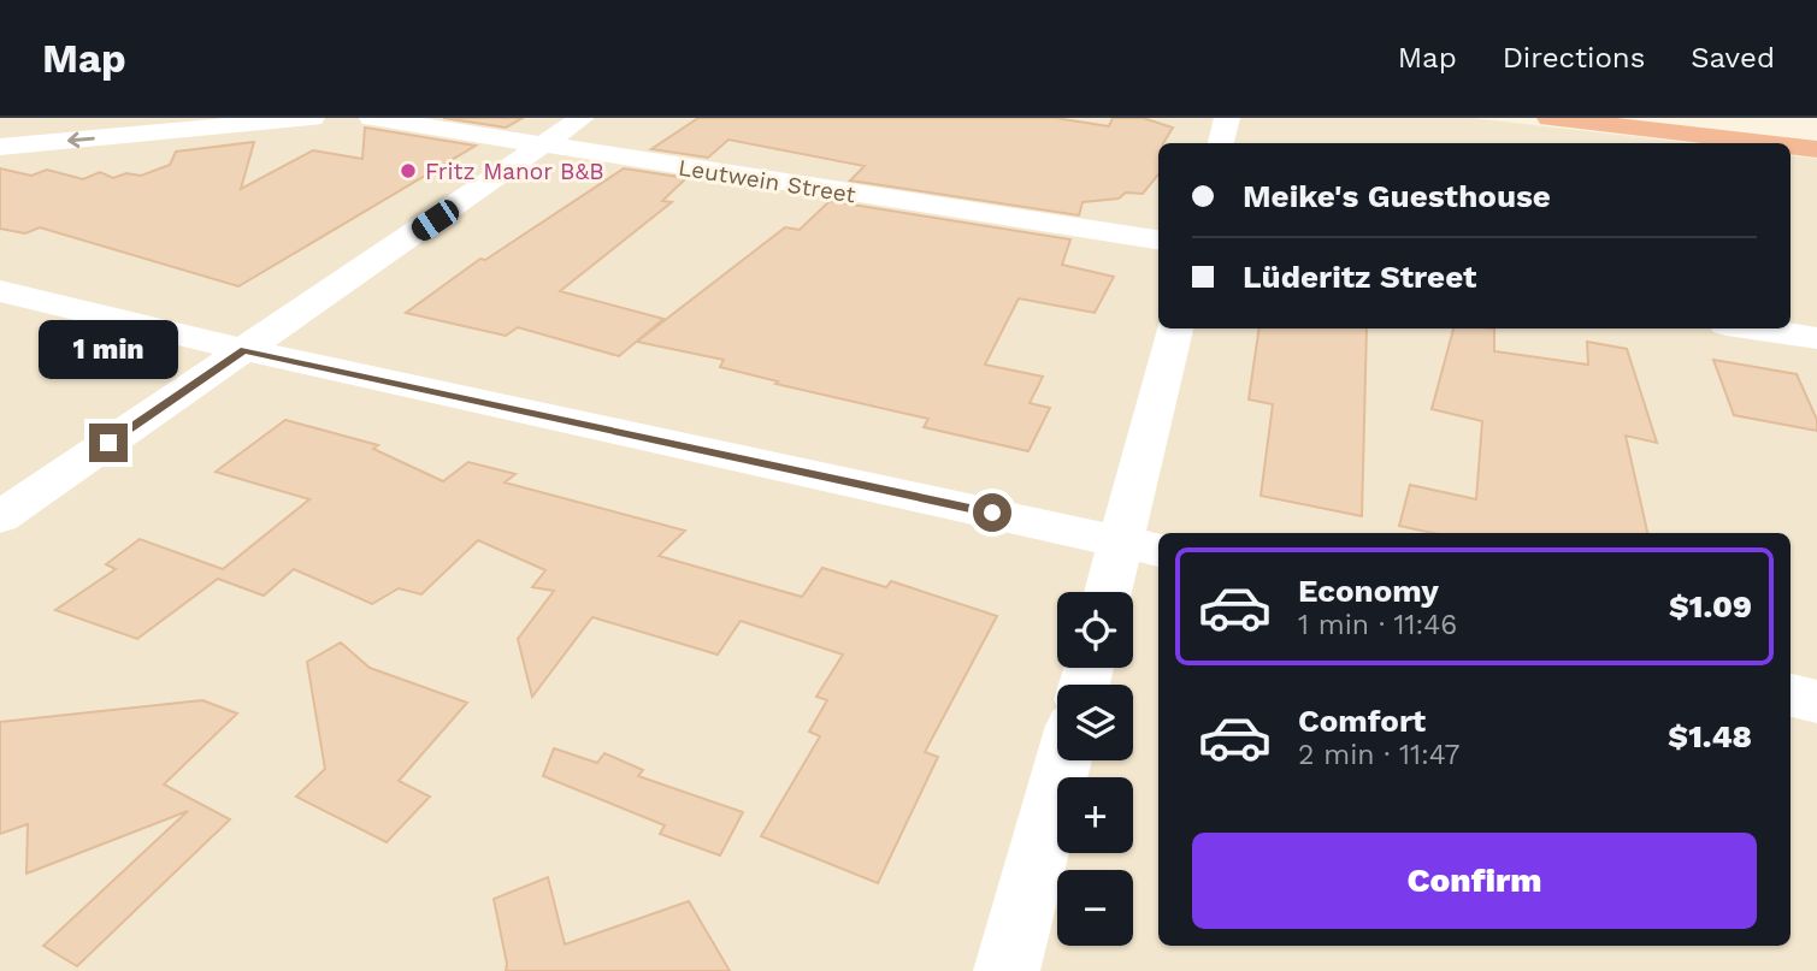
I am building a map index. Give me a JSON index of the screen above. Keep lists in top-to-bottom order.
{
  "streets": {
    "street": ["Leutwein Street"]
  },
  "places": ["Fritz Manor B&B"],
  "page": {
    "header": "Map",
    "nav": ["Map", "Directions", "Saved"],
    "banner": ["Meike's Guesthouse", "Lüderitz Street"],
    "bubble": "1 min",
    "list": [
      {
        "name": "Economy",
        "note": "1 min · 11:46",
        "value": "$1.09"
      },
      {
        "name": "Comfort",
        "note": "2 min · 11:47",
        "value": "$1.48"
      }
    ],
    "map_buttons": ["+", "−"],
    "buttons": "Confirm"
  }
}
